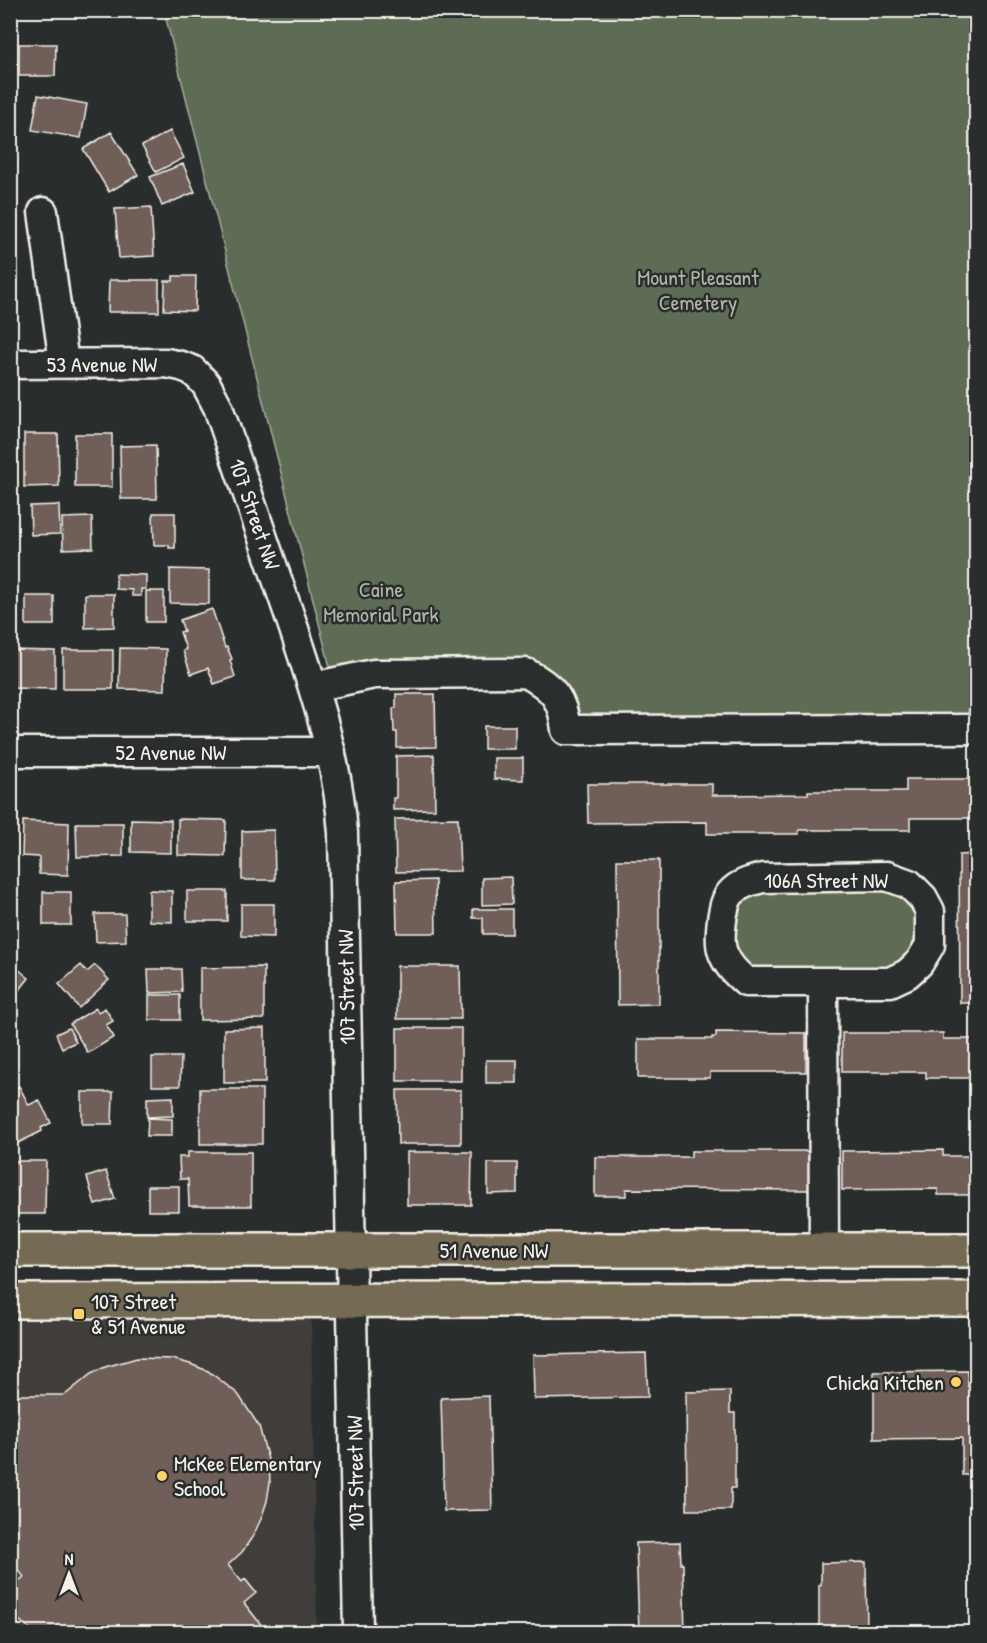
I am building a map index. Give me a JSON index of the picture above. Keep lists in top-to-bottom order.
{
  "streets": {
    "main road": ["51 Avenue NW"],
    "street": [
      "53 Avenue NW",
      "107 Street NW",
      "52 Avenue NW",
      "106A Street NW"
    ]
  },
  "crossings": [
    ["53 Avenue NW", "107 Street NW"],
    ["107 Street NW", "52 Avenue NW"],
    ["107 Street NW", "51 Avenue NW"]
  ],
  "parks": ["Mount Pleasant Cemetery", "Caine Memorial Park"],
  "places": {
    "transit": ["107 Street & 51 Avenue"],
    "other": ["Chicka Kitchen", "McKee Elementary School"]
  },
  "north": "top"
}
